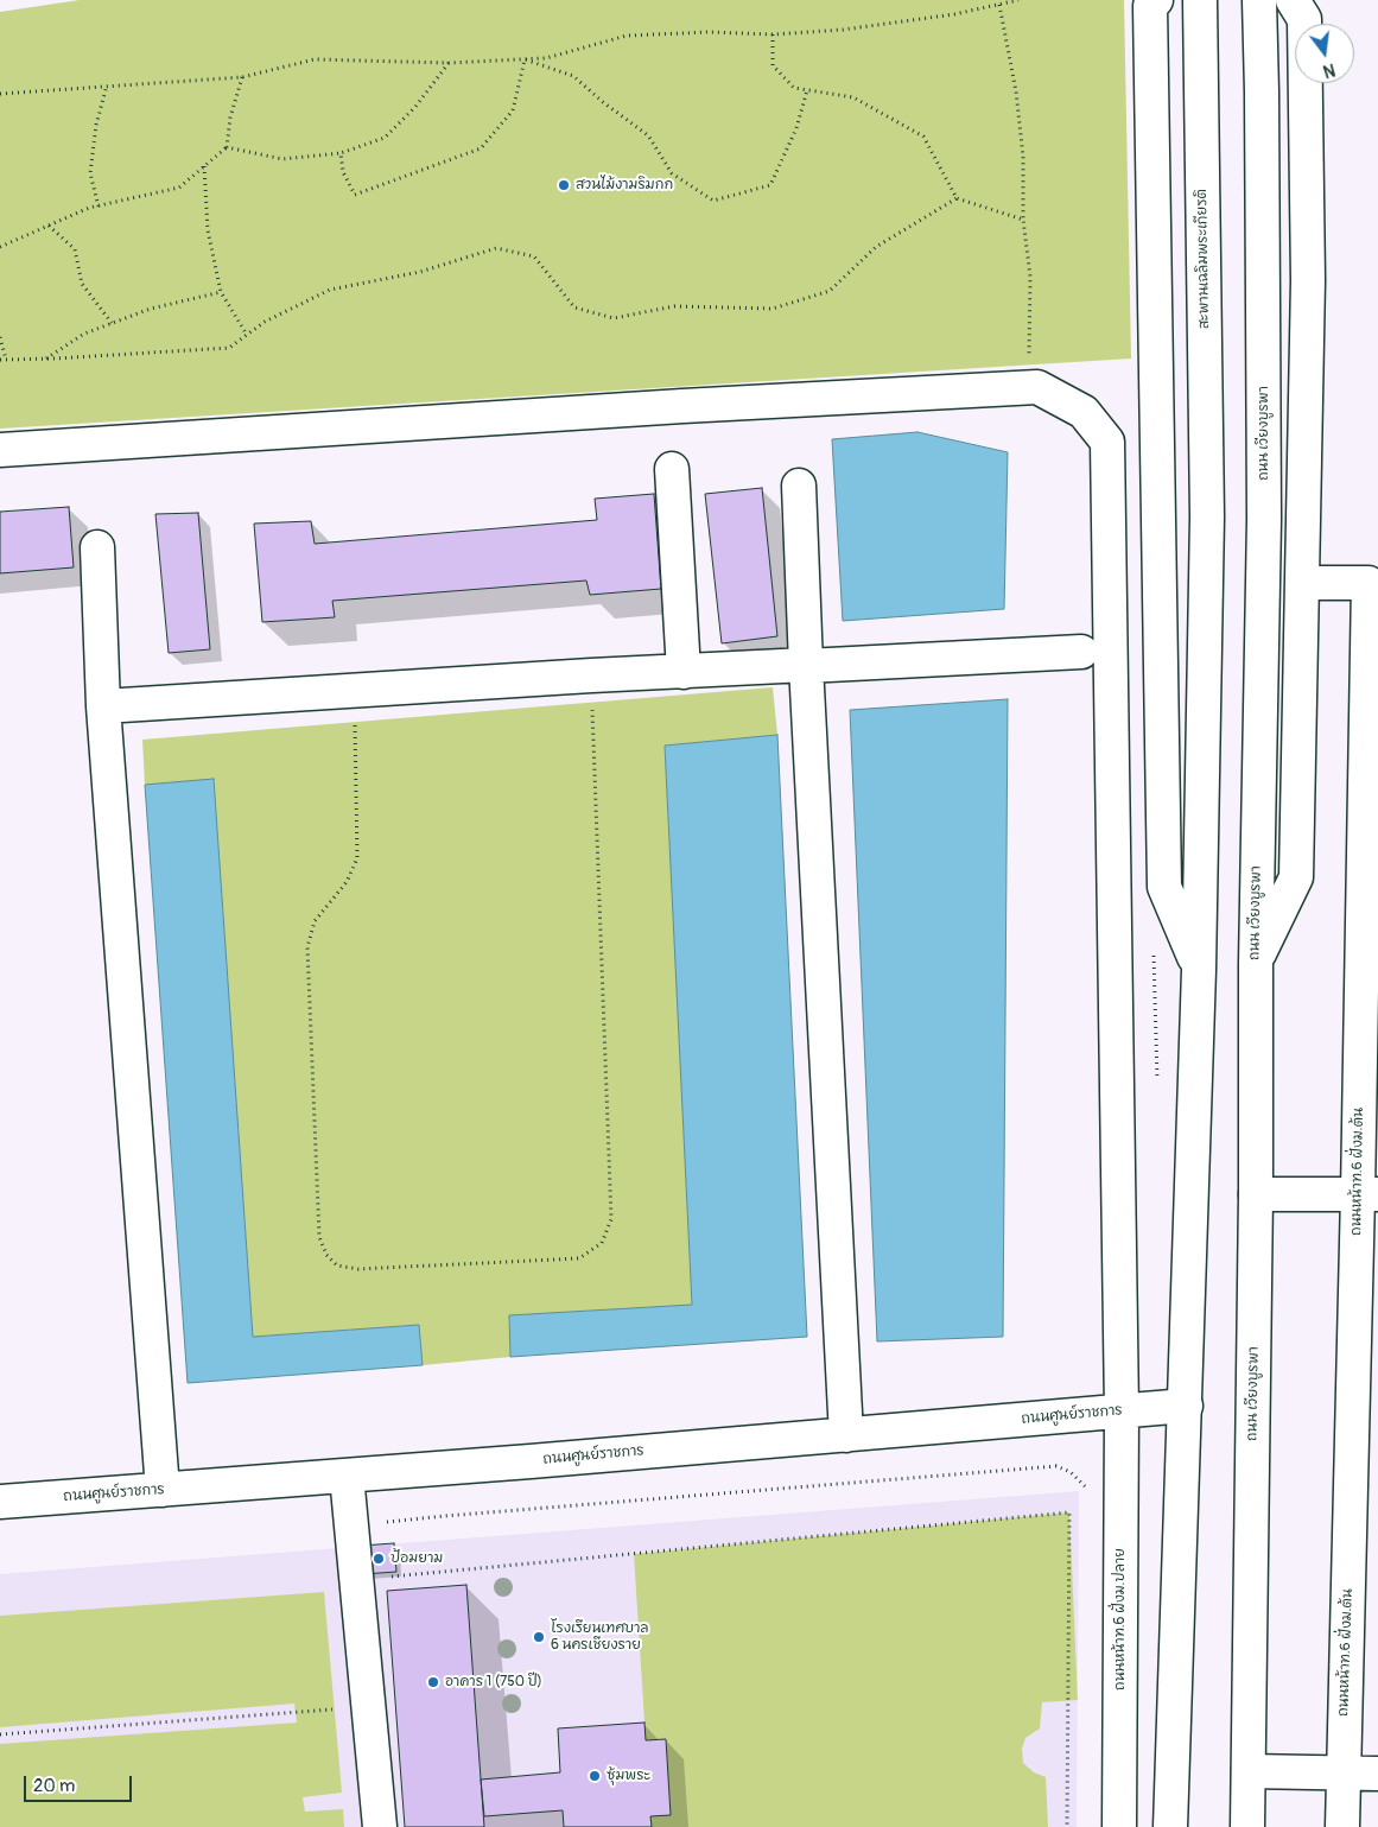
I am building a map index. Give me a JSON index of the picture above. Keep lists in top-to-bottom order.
{
  "streets": {
    "main road": [
      "สะพานเฉลิมพระเกียรติ",
      "ถนน เวียงบูรพา",
      "ถนนหน้าท.6 ฝั่งม.ต้น",
      "ถนนศูนย์ราชการ",
      "ถนนหน้าท.6 ฝั่งม.ปลาย"
    ]
  },
  "crossings": [
    ["ถนนศูนย์ราชการ", "ถนนหน้าท.6 ฝั่งม.ปลาย"]
  ],
  "places": [
    "สวนไม้งามริมกก",
    "ป้อมยาม",
    "โรงเรียนเทศบาล 6 นครเชียงราย",
    "อาคาร 1 (750 ปี)",
    "ซุ้มพระ"
  ],
  "scale_bar": "20 m",
  "north": "bottom"
}
